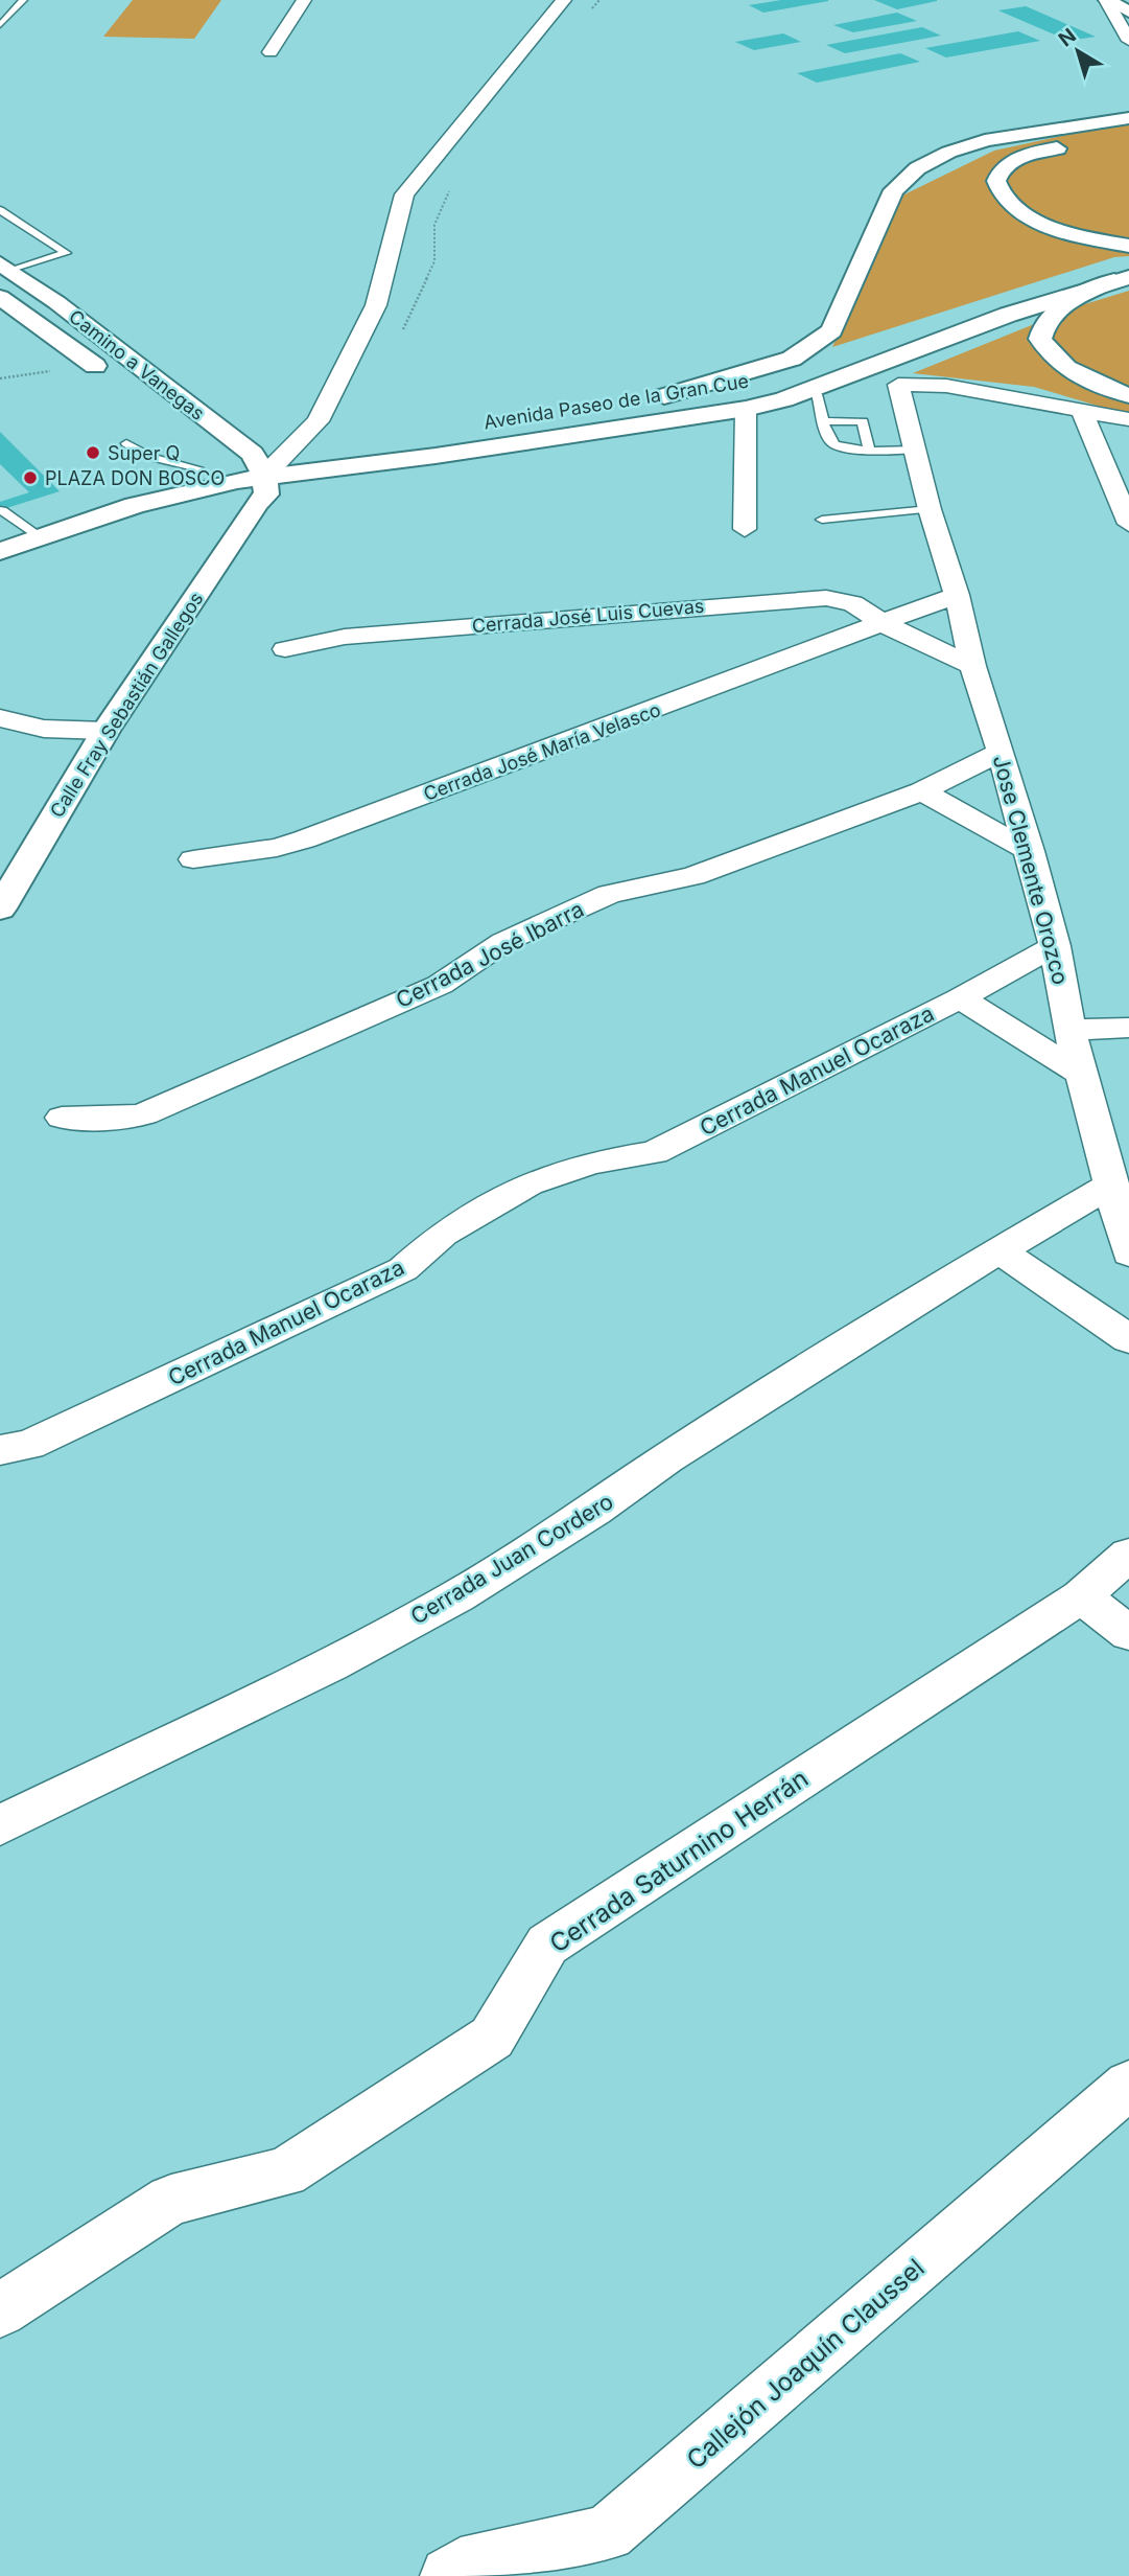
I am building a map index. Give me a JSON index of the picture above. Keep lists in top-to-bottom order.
{
  "streets": {
    "main road": ["Camino a Vanegas", "Avenida Paseo de la Gran Cue", "Calle Fray Sebastián Gallegos"],
    "street": [
      "Cerrada José Luis Cuevas",
      "Cerrada José María Velasco",
      "Jose Clemente Orozco",
      "Cerrada José Ibarra",
      "Cerrada Manuel Ocaraza",
      "Cerrada Juan Cordero",
      "Cerrada Saturnino Herrán",
      "Callejón Joaquín Claussel"
    ]
  },
  "crossings": [
    ["Camino a Vanegas", "Avenida Paseo de la Gran Cue"],
    ["Camino a Vanegas", "Calle Fray Sebastián Gallegos"],
    ["Avenida Paseo de la Gran Cue", "Calle Fray Sebastián Gallegos"],
    ["Cerrada José Luis Cuevas", "Cerrada José María Velasco"],
    ["Cerrada José María Velasco", "Jose Clemente Orozco"],
    ["Jose Clemente Orozco", "Cerrada José Ibarra"],
    ["Jose Clemente Orozco", "Cerrada Manuel Ocaraza"],
    ["Jose Clemente Orozco", "Cerrada Juan Cordero"]
  ],
  "places": ["Super Q", "PLAZA DON BOSCO"],
  "north": "top left"
}
